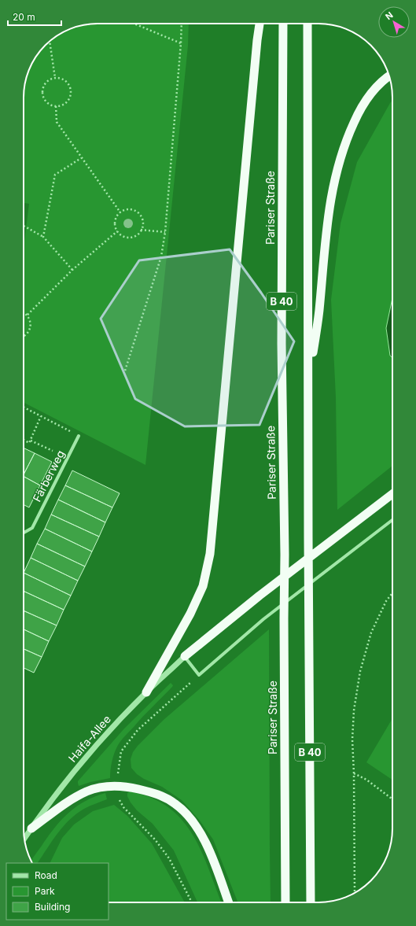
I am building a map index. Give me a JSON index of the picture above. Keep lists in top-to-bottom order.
{
  "streets": {
    "highway": ["Pariser Straße", "B 40"],
    "street": ["Färberweg", "Haifa-Allee"]
  },
  "legend": ["Road", "Park", "Building"],
  "scale_bar": "20 m",
  "north": "top left"
}
